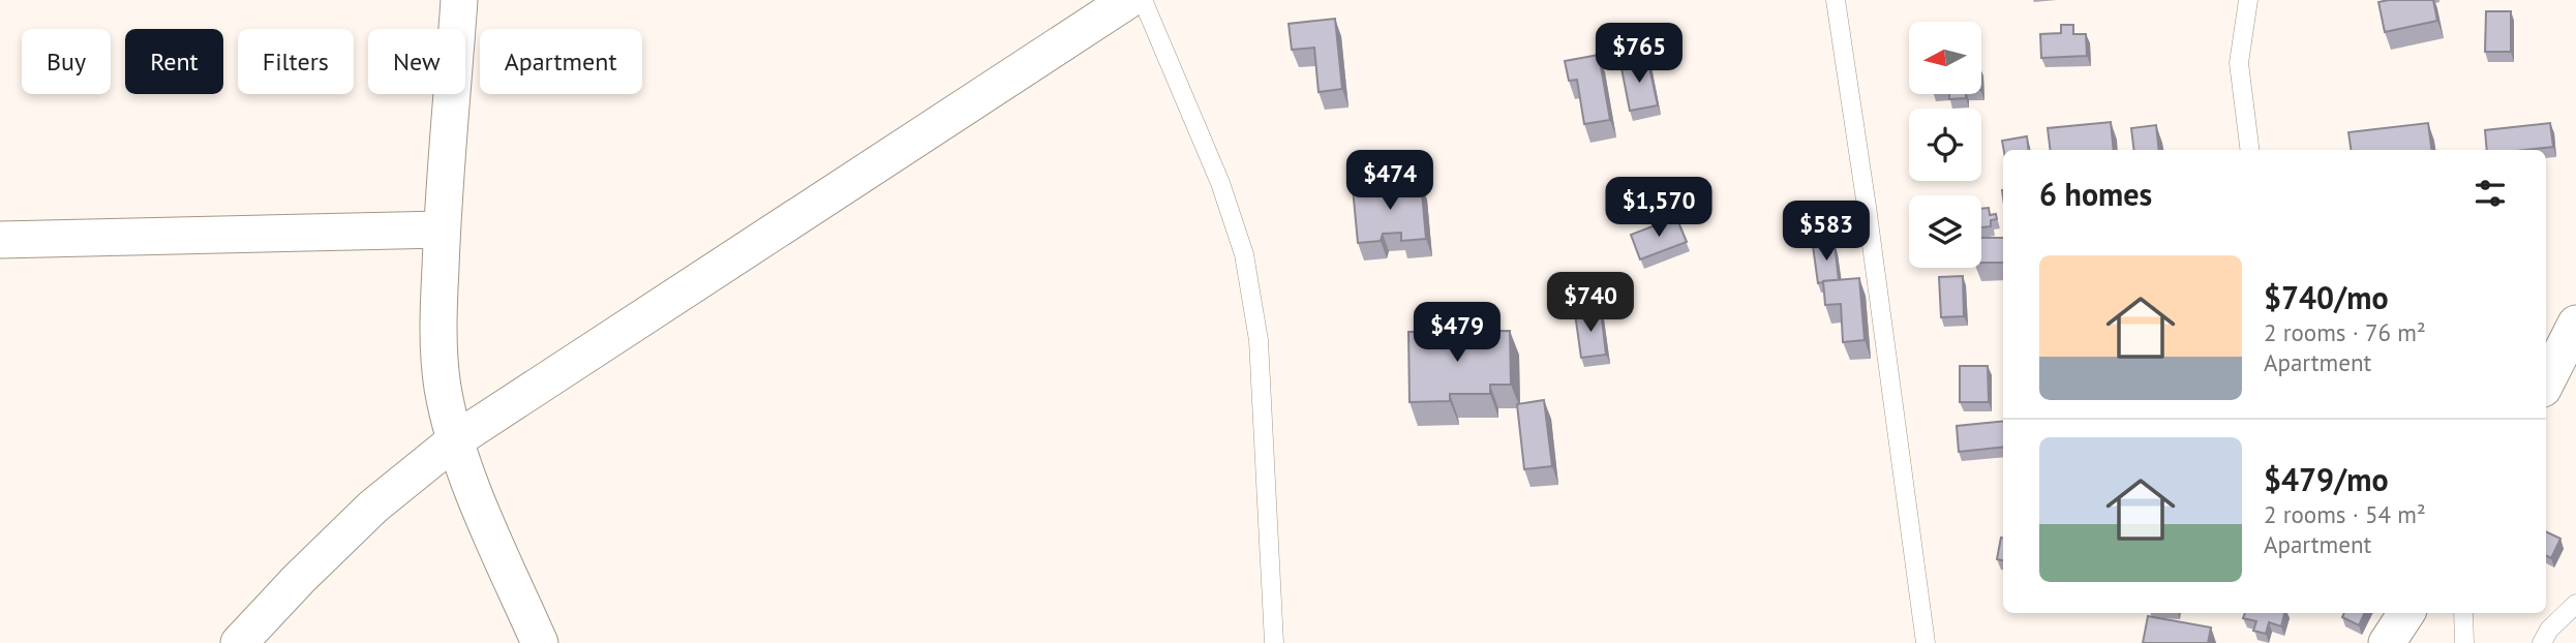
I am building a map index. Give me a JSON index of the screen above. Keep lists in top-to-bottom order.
{
  "north": "left",
  "page": {
    "price": [
      "$765",
      "$474",
      "$1,570",
      "$583",
      "$740",
      "$479"
    ],
    "chip": [
      "Buy",
      "Rent",
      "Filters",
      "New",
      "Apartment"
    ],
    "heading": "6 homes",
    "list": [
      {
        "name": "$740/mo",
        "note": "2 rooms · 76 m² · Apartment"
      },
      {
        "name": "$479/mo",
        "note": "2 rooms · 54 m² · Apartment"
      }
    ]
  }
}
